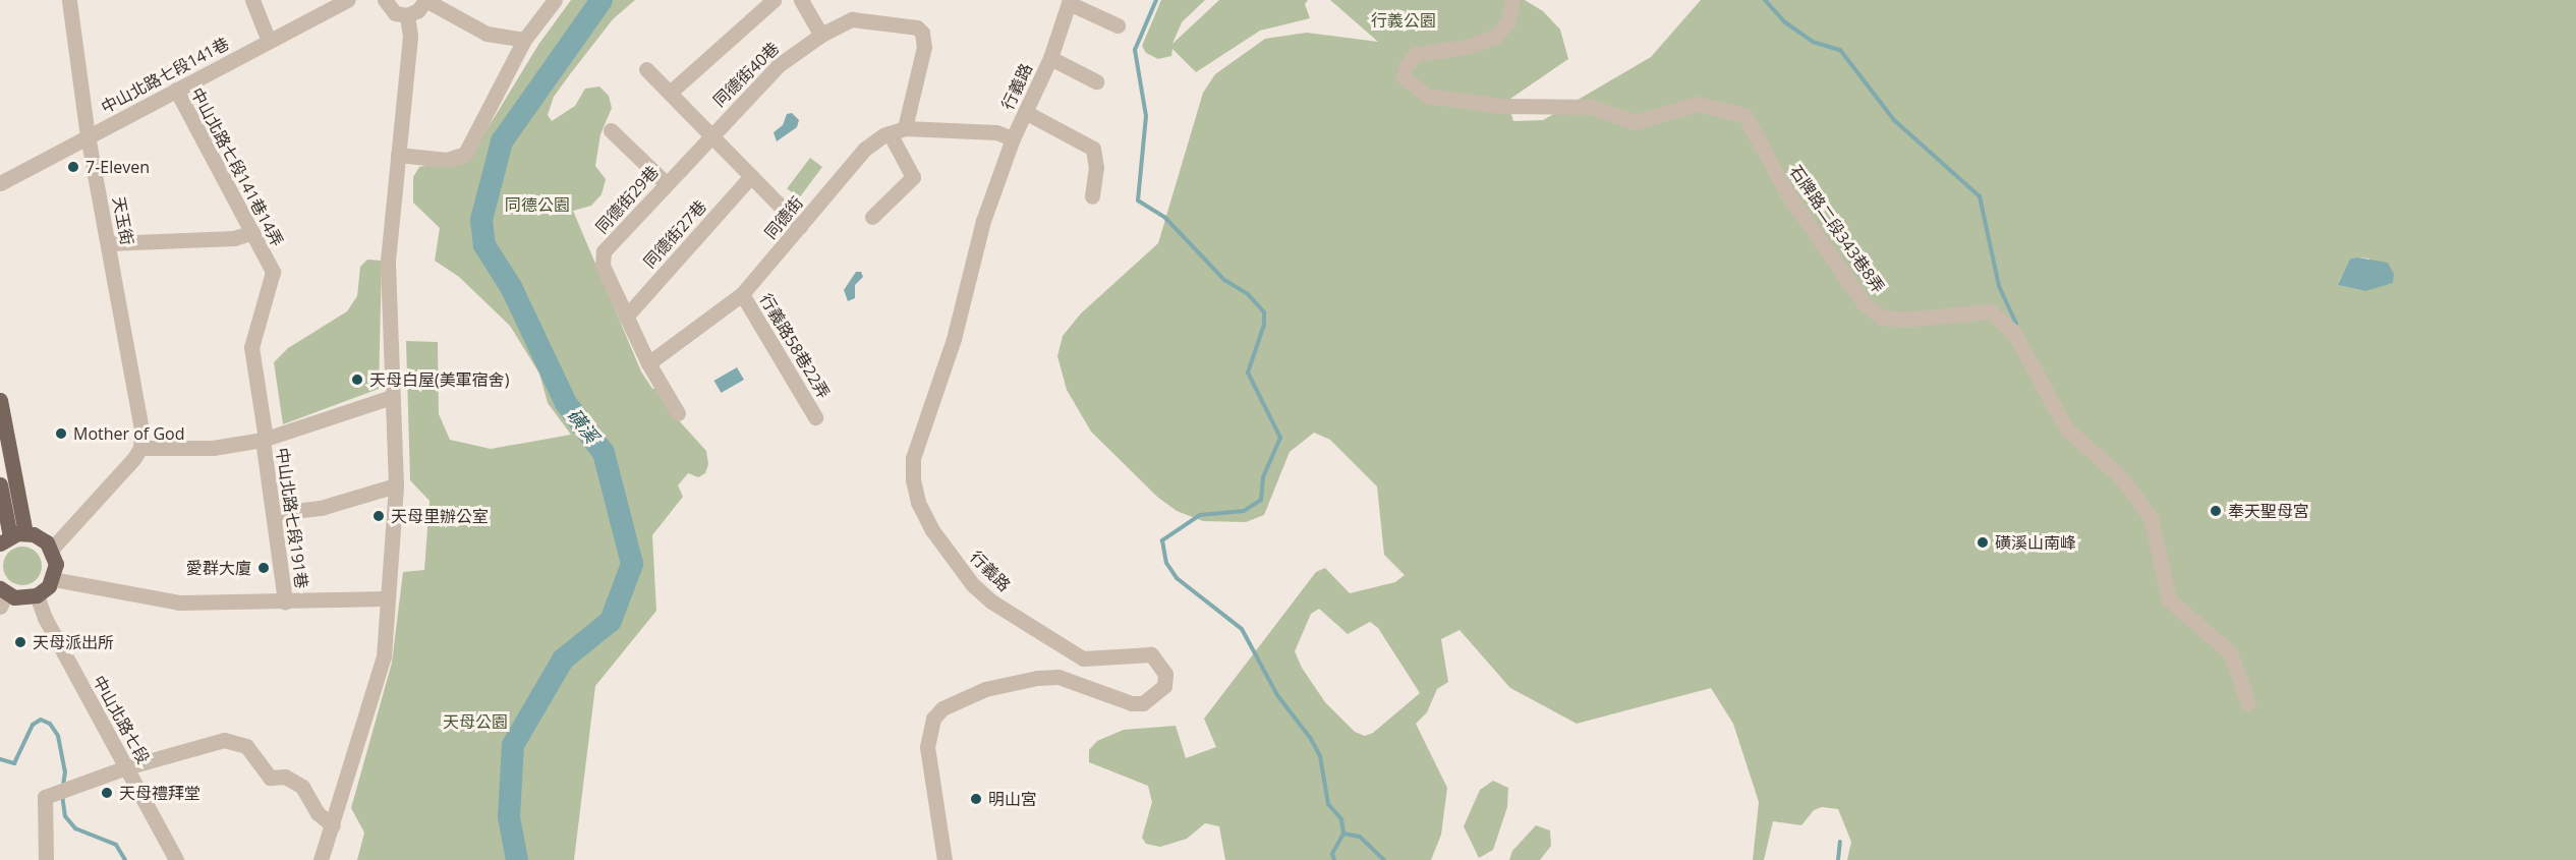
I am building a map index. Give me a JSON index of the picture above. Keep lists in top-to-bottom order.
{
  "streets": {
    "street": [
      "同德街40巷",
      "中山北路七段141巷",
      "行義路",
      "中山北路七段141巷14弄",
      "同德街29巷",
      "同德街",
      "天玉街",
      "石牌路二段343巷8弄",
      "同德街27巷",
      "行義路58巷22弄",
      "中山北路七段191巷",
      "中山北路七段"
    ]
  },
  "crossings": [
    ["同德街40巷", "同德街29巷"],
    ["同德街40巷", "同德街"],
    ["中山北路七段141巷", "中山北路七段141巷14弄"],
    ["中山北路七段141巷", "天玉街"],
    ["中山北路七段141巷14弄", "中山北路七段191巷"],
    ["同德街29巷", "同德街"],
    ["同德街29巷", "同德街27巷"],
    ["同德街", "行義路58巷22弄"]
  ],
  "water": ["磺溪"],
  "parks": ["行義公園", "同德公園", "天母公園"],
  "places": [
    "7-Eleven",
    "天母白屋(美軍宿舍)",
    "Mother of God",
    "奉天聖母宮",
    "天母里辦公室",
    "磺溪山南峰",
    "愛群大廈",
    "天母派出所",
    "天母禮拜堂",
    "明山宮"
  ]
}
